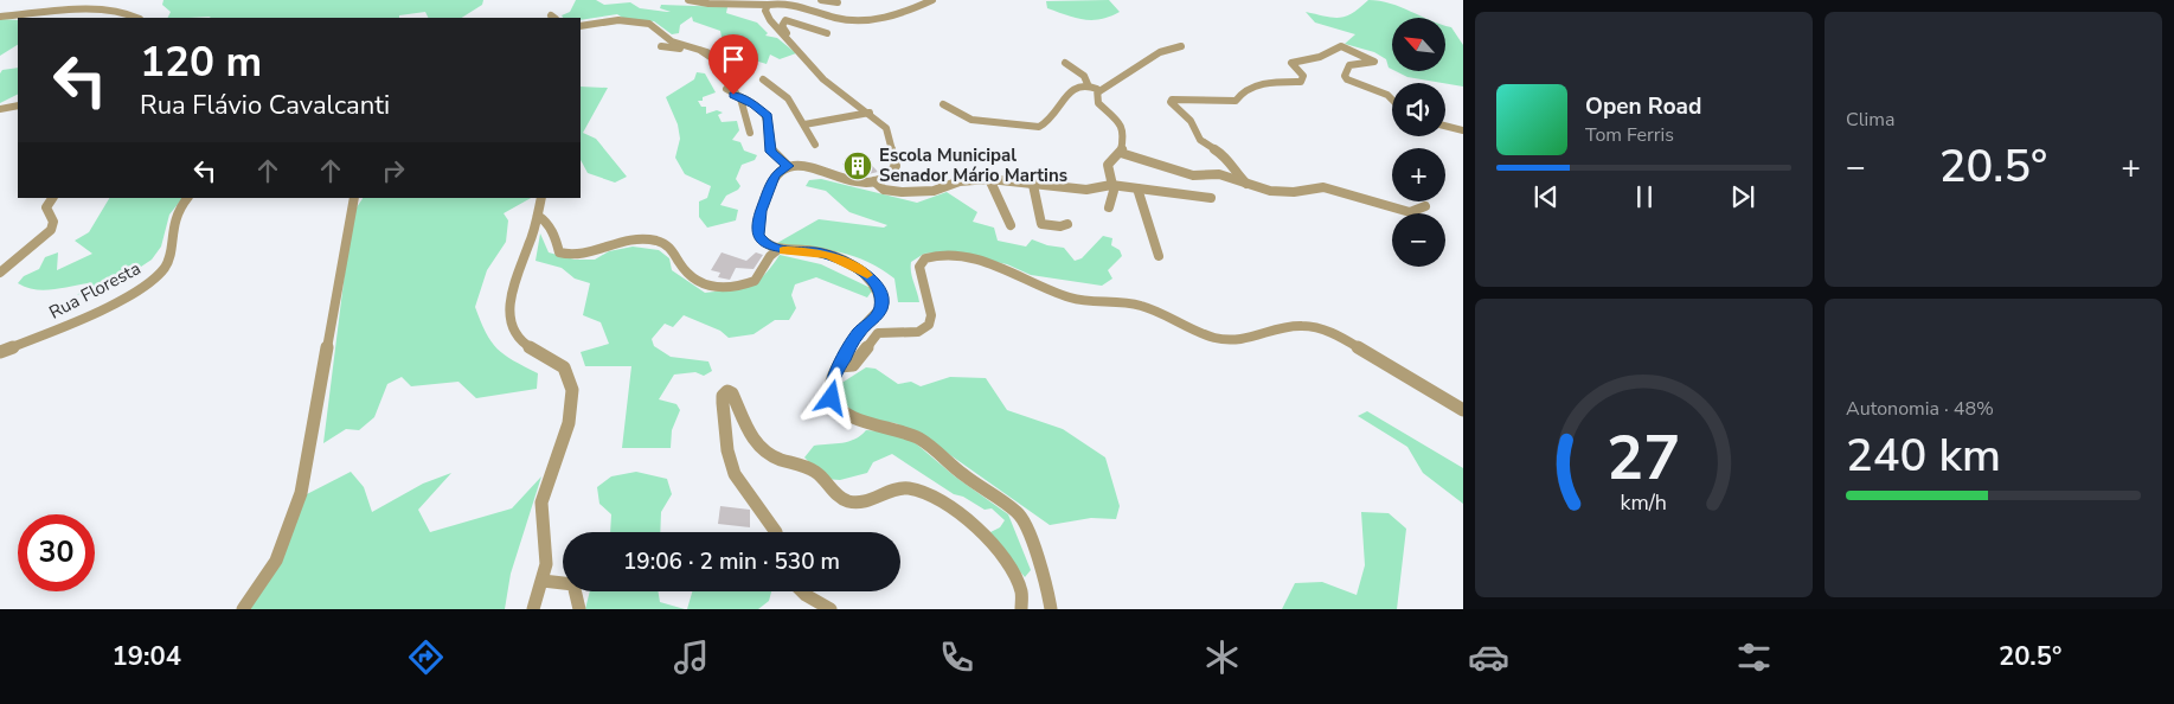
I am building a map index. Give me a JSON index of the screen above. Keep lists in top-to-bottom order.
{
  "streets": {
    "street": ["Rua Floresta"]
  },
  "places": {
    "building": ["Escola Municipal Senador Mário Martins"]
  },
  "north": "top left",
  "page": {
    "tile": [
      "Clima",
      ["Autonomia · 48%", "240 km"]
    ],
    "map_buttons": ["+", "−"],
    "turn": ["120 m", "Rua Flávio Cavalcanti"],
    "song": ["Open Road", "Tom Ferris"],
    "heat": ["−", "20.5°", "+"],
    "limit": "30",
    "trip": "19:06 · 2 min · 530 m",
    "tabs": ["19:04", "20.5°"],
    "gauge": ["27", "km/h"]
  }
}
